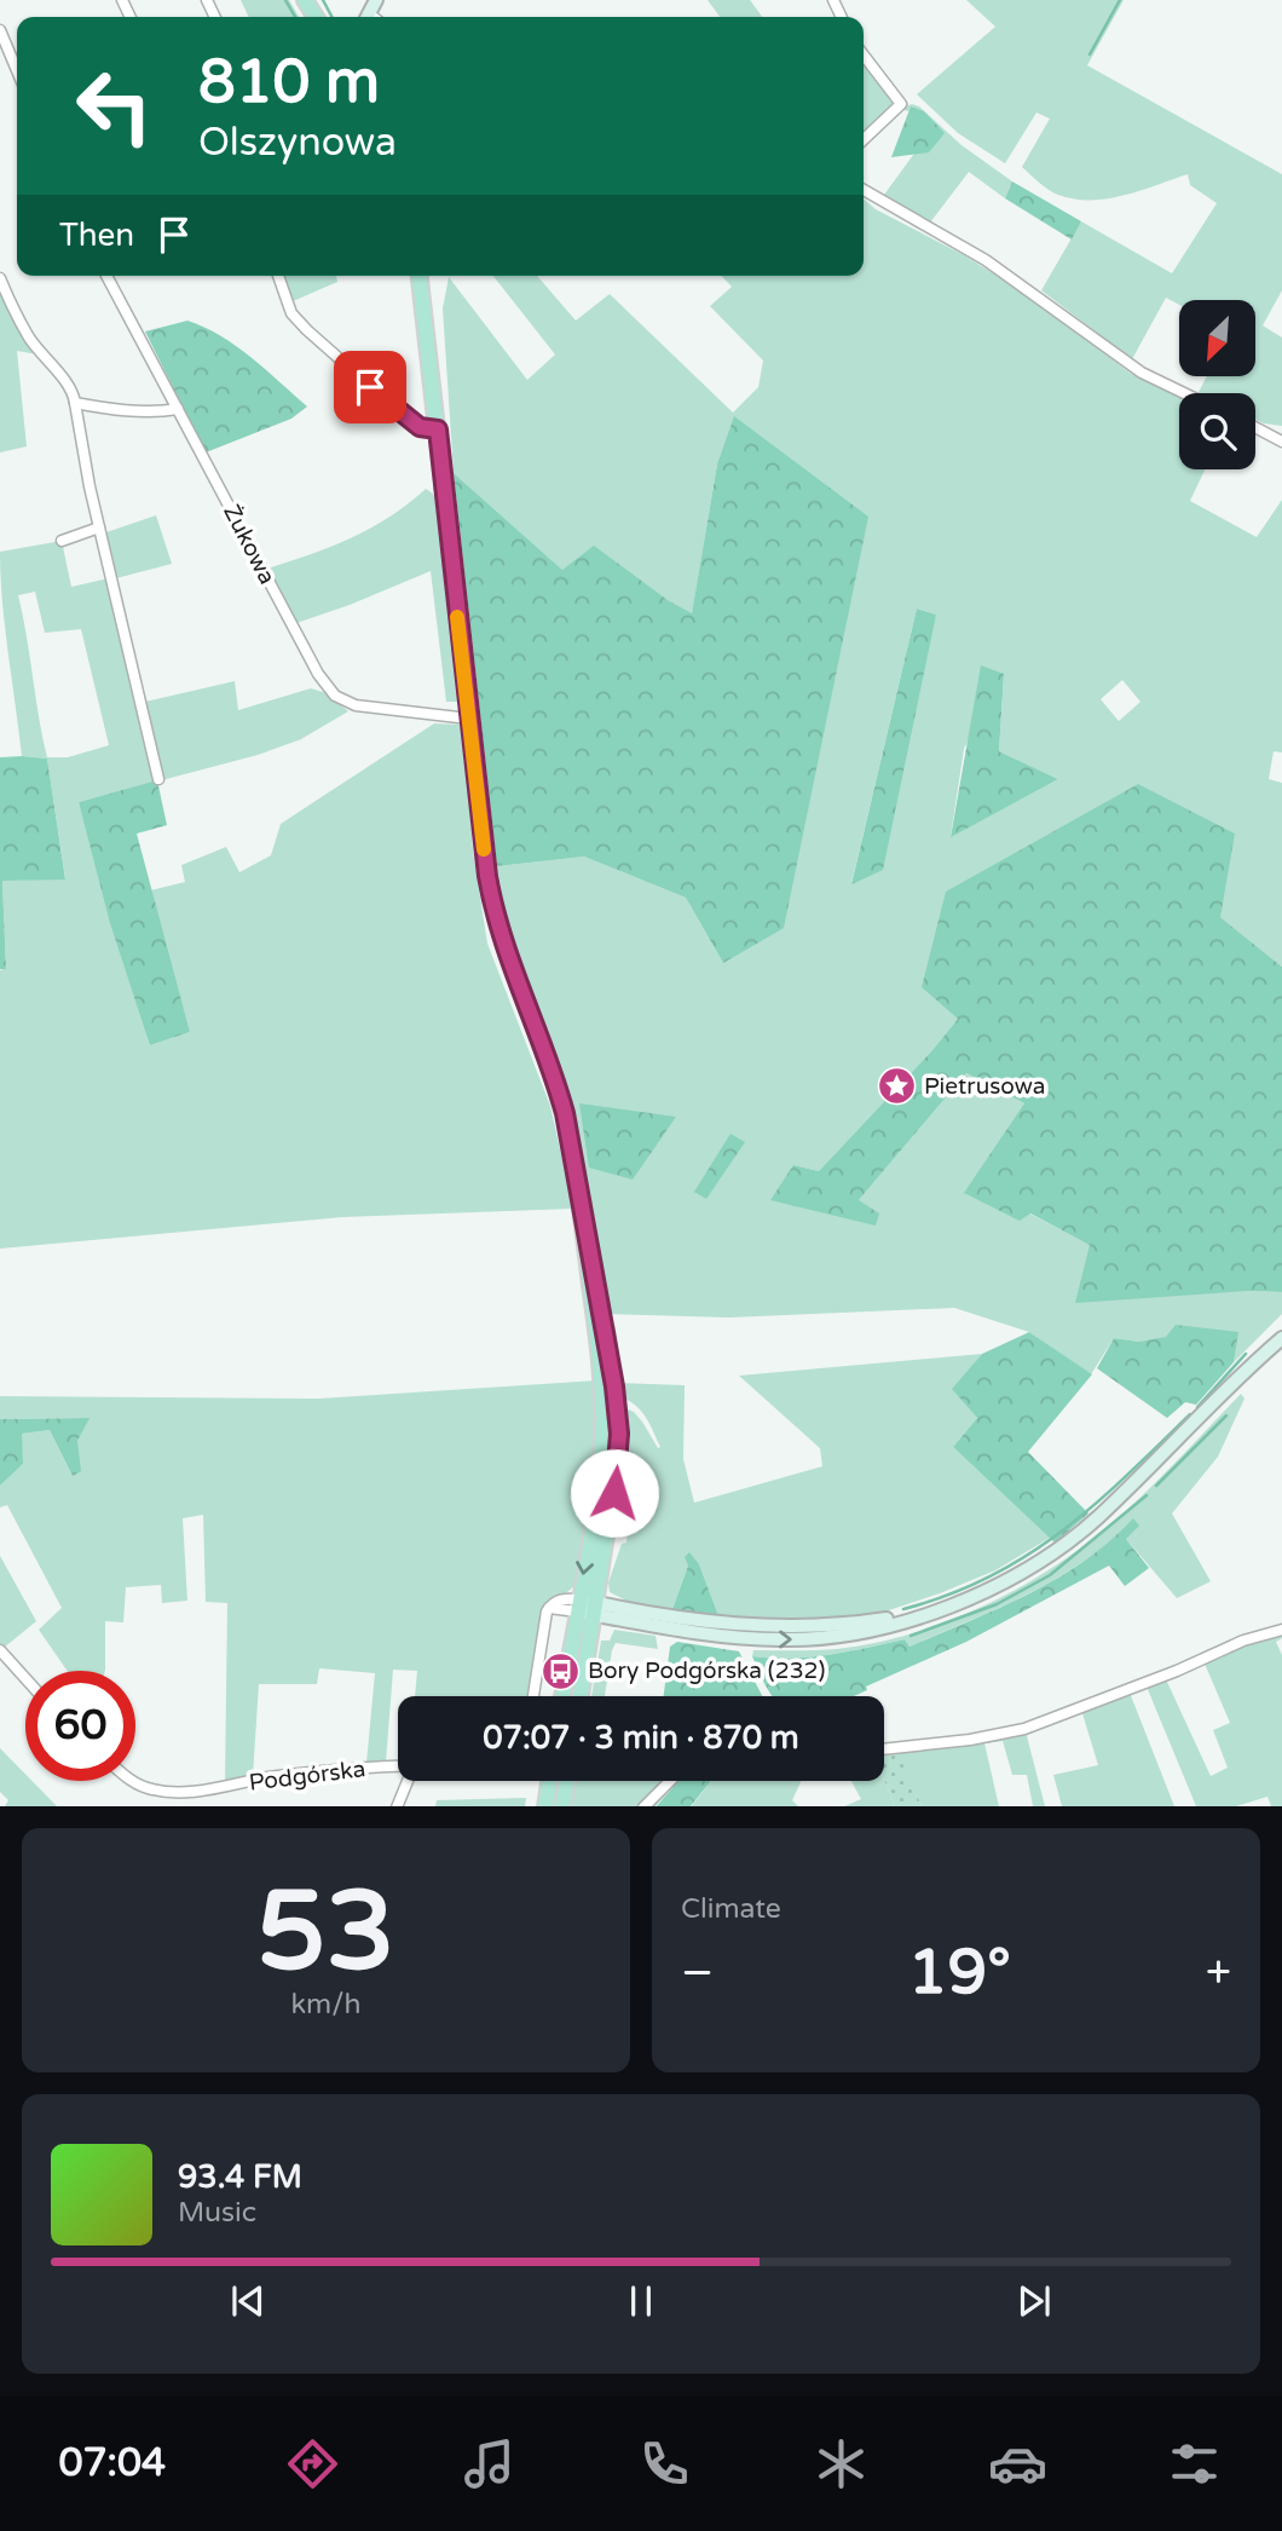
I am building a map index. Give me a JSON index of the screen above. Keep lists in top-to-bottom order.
{
  "streets": {
    "street": ["Żukowa", "Podgórska"]
  },
  "places": {
    "place": ["Pietrusowa"],
    "bus stop": ["Bory Podgórska (232)"]
  },
  "north": "bottom left",
  "page": {
    "turn": ["810 m", "Olszynowa"],
    "then": "Then",
    "limit": "60",
    "trip": "07:07 · 3 min · 870 m",
    "tile": [
      ["53", "km/h"],
      "Climate"
    ],
    "heat": ["−", "19°", "+"],
    "song": ["93.4 FM", "Music"],
    "tabs": "07:04"
  }
}
